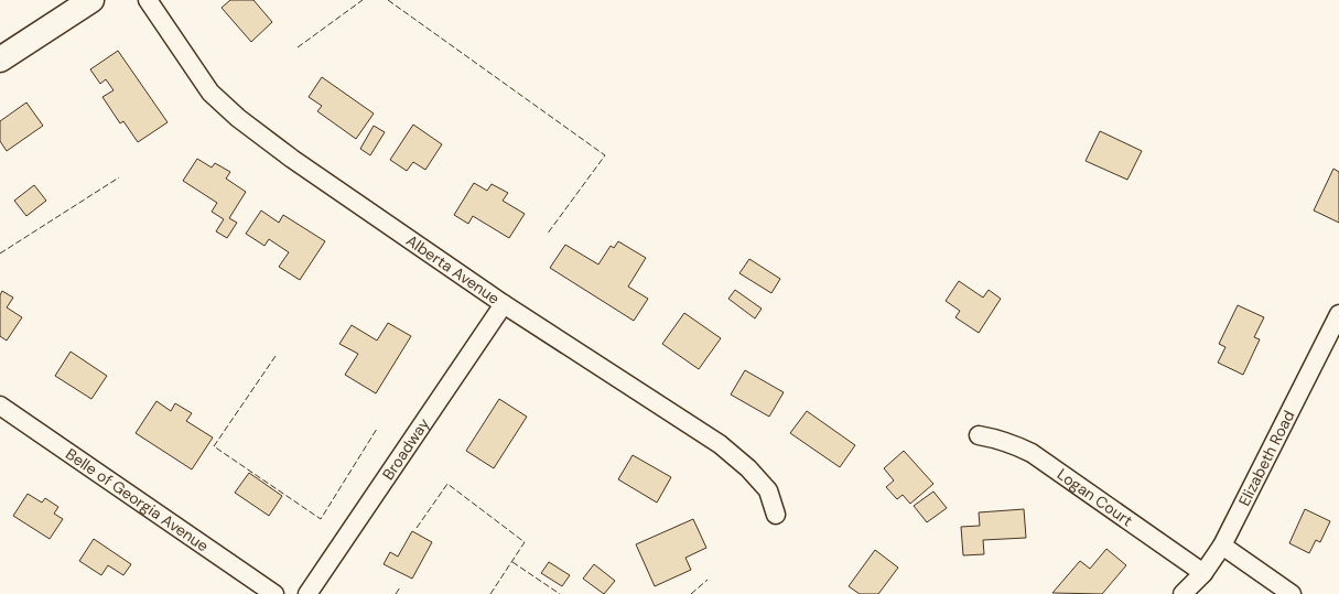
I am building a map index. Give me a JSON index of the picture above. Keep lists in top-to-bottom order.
{
  "streets": {
    "street": [
      "Alberta Avenue",
      "Broadway",
      "Elizabeth Road",
      "Logan Court",
      "Belle of Georgia Avenue"
    ]
  },
  "crossings": [
    ["Alberta Avenue", "Broadway"],
    ["Elizabeth Road", "Logan Court"]
  ]
}
